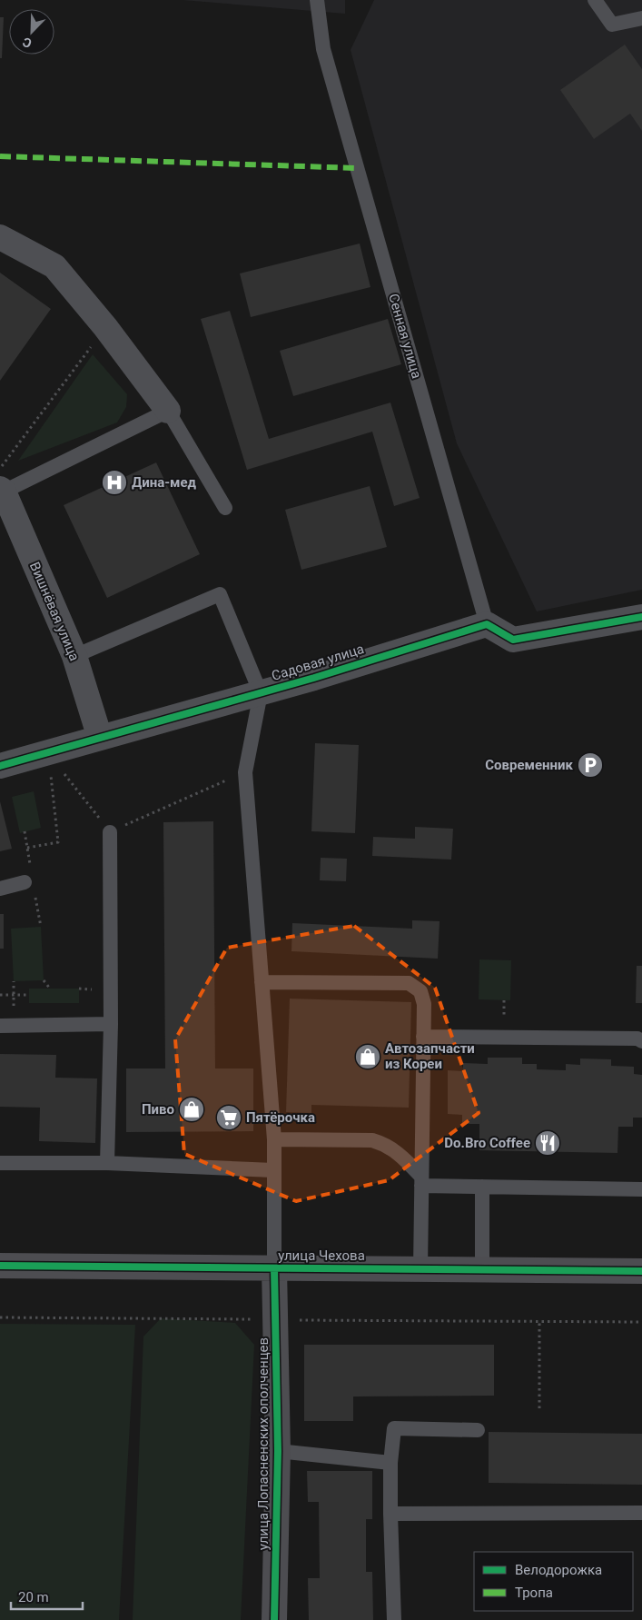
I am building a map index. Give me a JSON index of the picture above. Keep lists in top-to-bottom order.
{
  "streets": {
    "street": [
      "Вишнёвая улица",
      "Садовая улица",
      "улица Чехова",
      "улица Лопасненских ополченцев"
    ],
    "lane": ["Сенная улица"]
  },
  "crossings": [
    ["Сенная улица", "Садовая улица"],
    ["Вишнёвая улица", "Садовая улица"],
    ["улица Чехова", "улица Лопасненских ополченцев"]
  ],
  "places": {
    "hospital": ["Дина-мед"],
    "parking": ["Современник"],
    "shop": ["Автозапчасти из Кореи", "Пиво"],
    "supermarket": ["Пятёрочка"],
    "restaurant": ["Do.Bro Coffee"]
  },
  "legend": ["Велодорожка", "Тропа"],
  "scale_bar": "20 m",
  "north": "bottom left"
}
